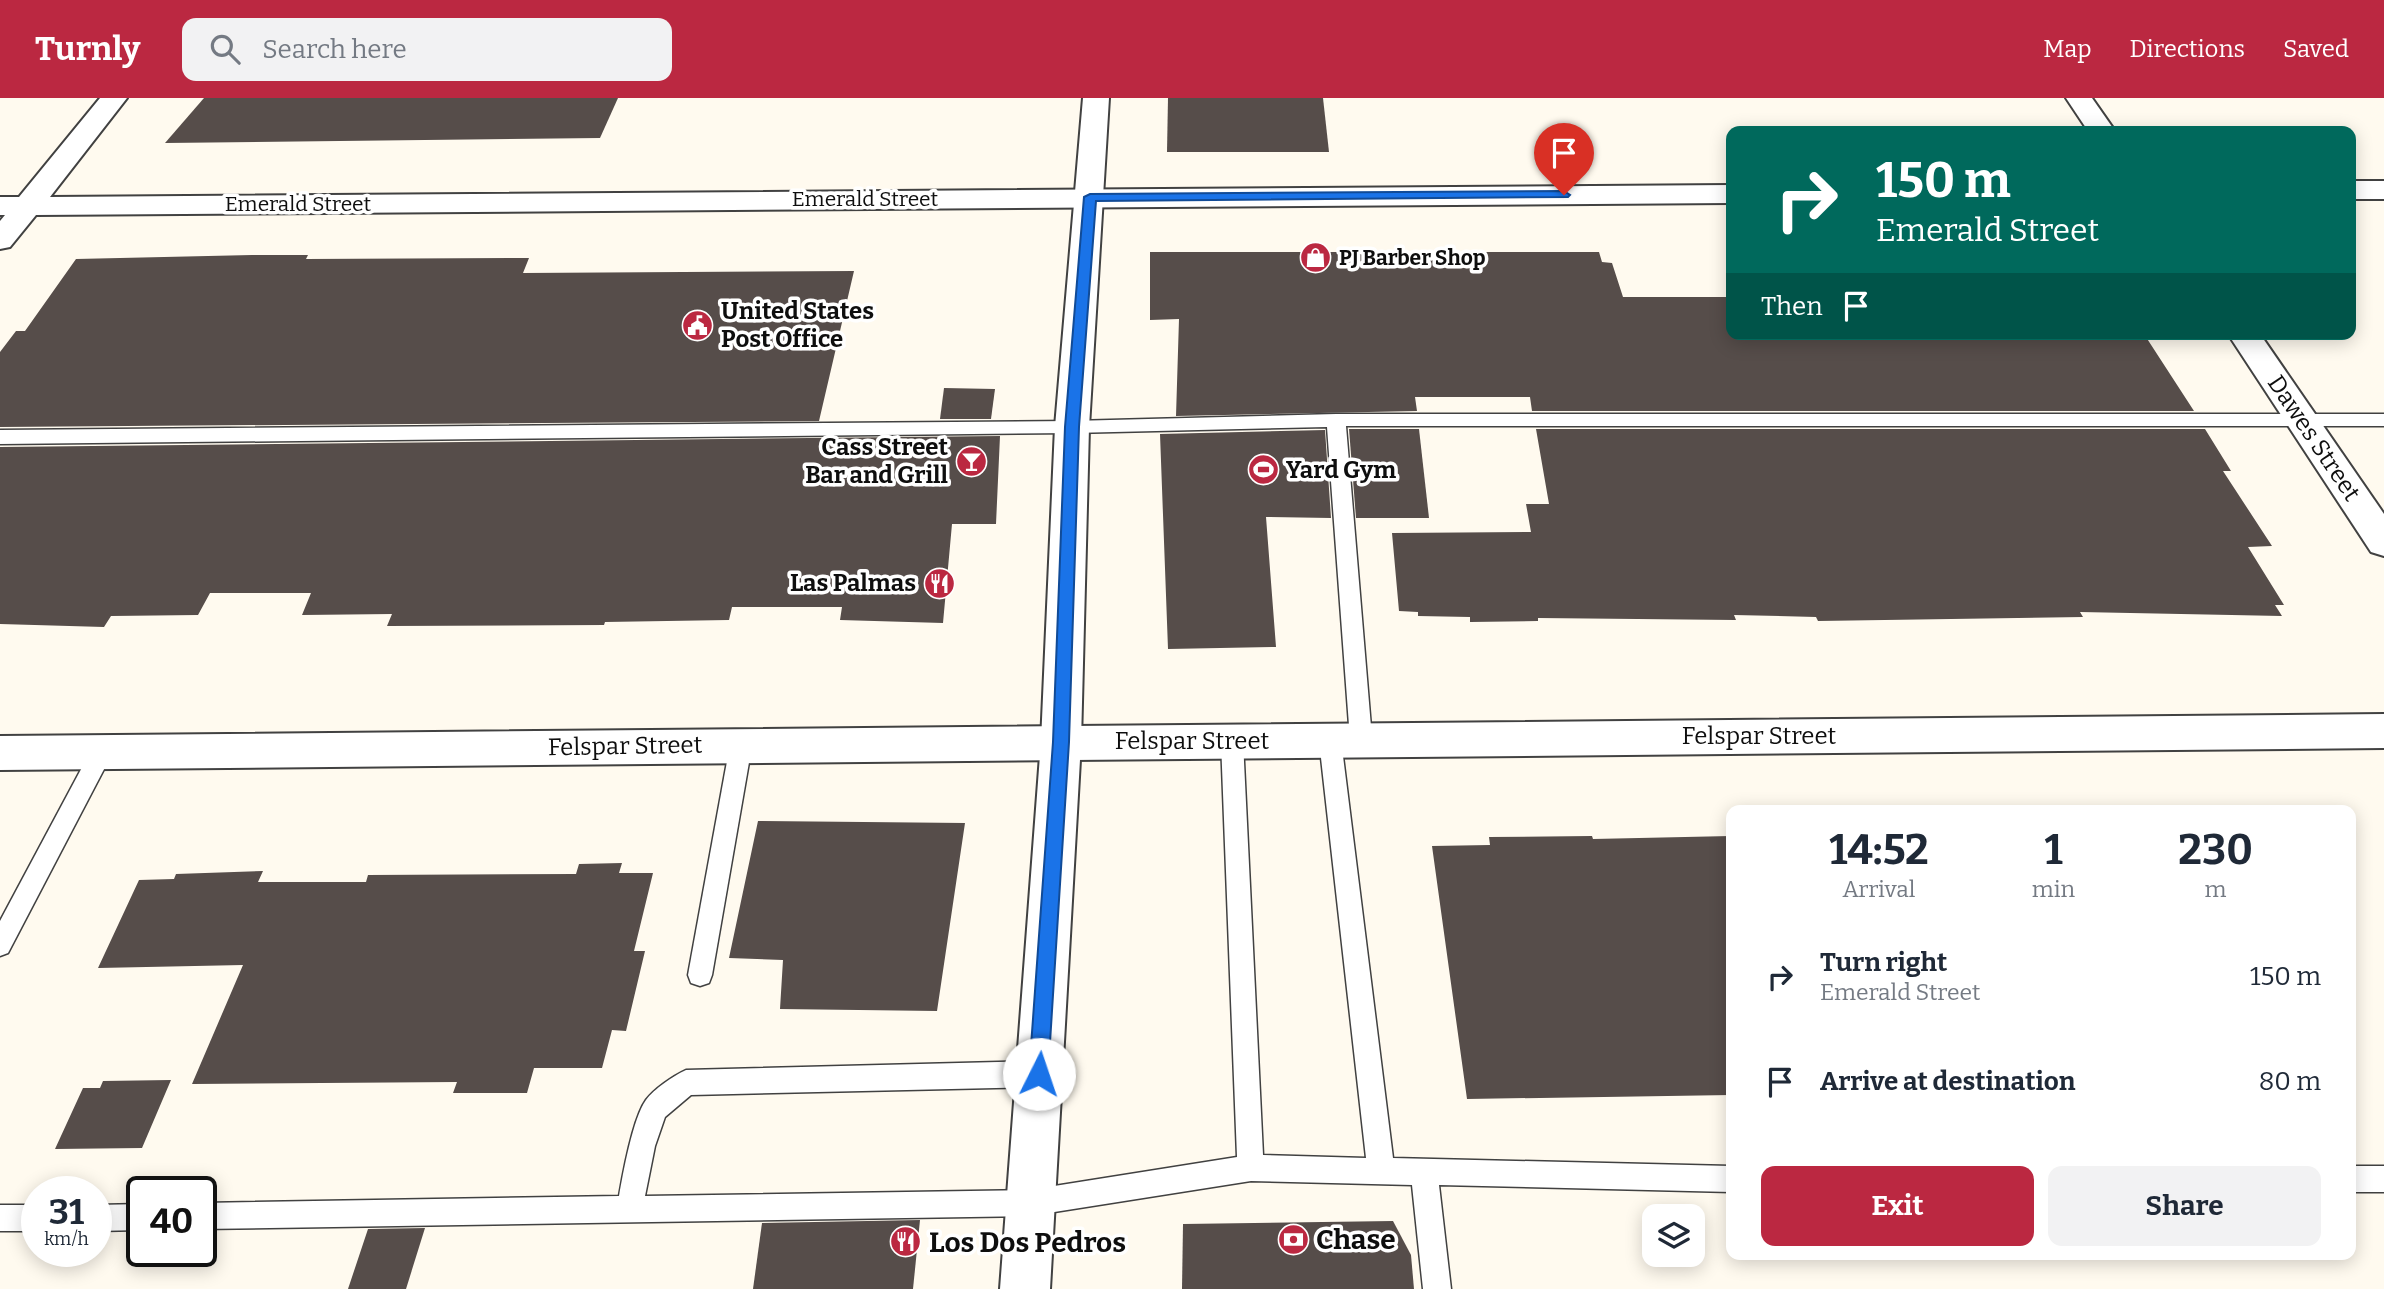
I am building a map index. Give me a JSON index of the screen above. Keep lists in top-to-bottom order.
{
  "streets": {
    "street": ["Emerald Street", "Dawes Street", "Felspar Street"]
  },
  "places": {
    "shop": ["PJ Barber Shop"],
    "public building": ["United States Post Office"],
    "bar": ["Cass Street Bar and Grill"],
    "sports": ["Yard Gym"],
    "restaurant": ["Las Palmas", "Los Dos Pedros"],
    "bank": ["Chase"]
  },
  "page": {
    "header": "Turnly",
    "search": "Search here",
    "nav": ["Map", "Directions", "Saved"],
    "turn": ["150 m", "Emerald Street"],
    "then": "Then",
    "eta": [
      "14:52",
      "Arrival",
      "1",
      "min",
      "230",
      "m"
    ],
    "list": [
      {
        "name": "Turn right",
        "note": "Emerald Street",
        "value": "150 m"
      },
      {
        "name": "Arrive at destination",
        "value": "80 m"
      }
    ],
    "buttons": ["Exit", "Share"],
    "speed": "31 km/h",
    "limit": "40"
  }
}
